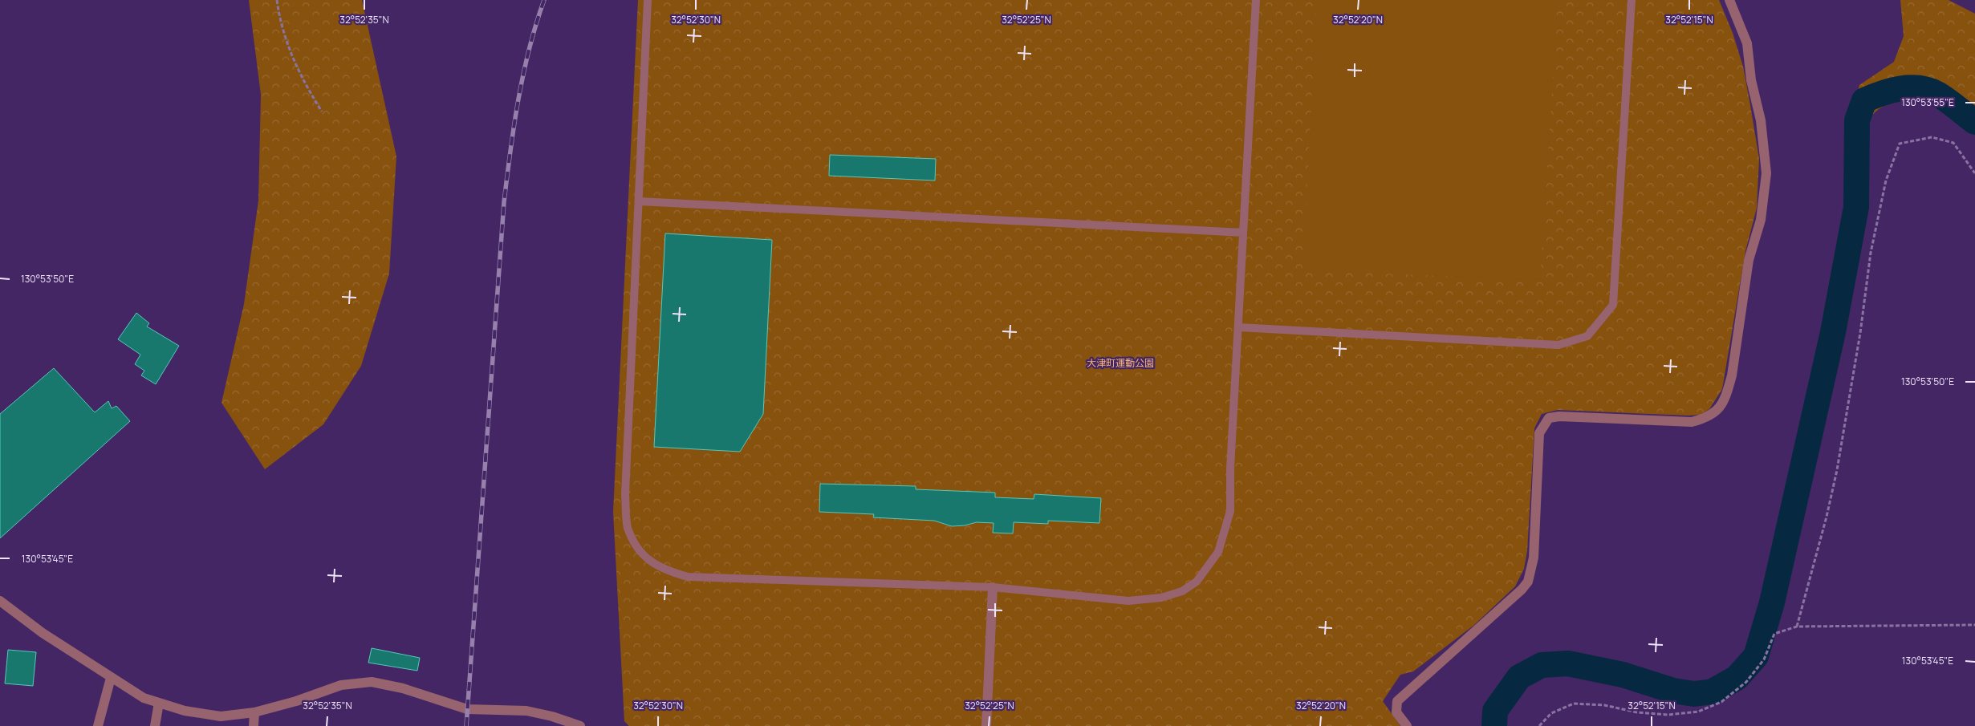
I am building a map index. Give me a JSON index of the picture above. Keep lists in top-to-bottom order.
{
  "parks": ["大津町運動公園"],
  "coordinates": [
    "32°52'35\"N",
    "32°52'30\"N",
    "32°52'25\"N",
    "32°52'20\"N",
    "32°52'15\"N",
    "130°53'55\"E",
    "130°53'50\"E",
    "130°53'45\"E"
  ]
}
